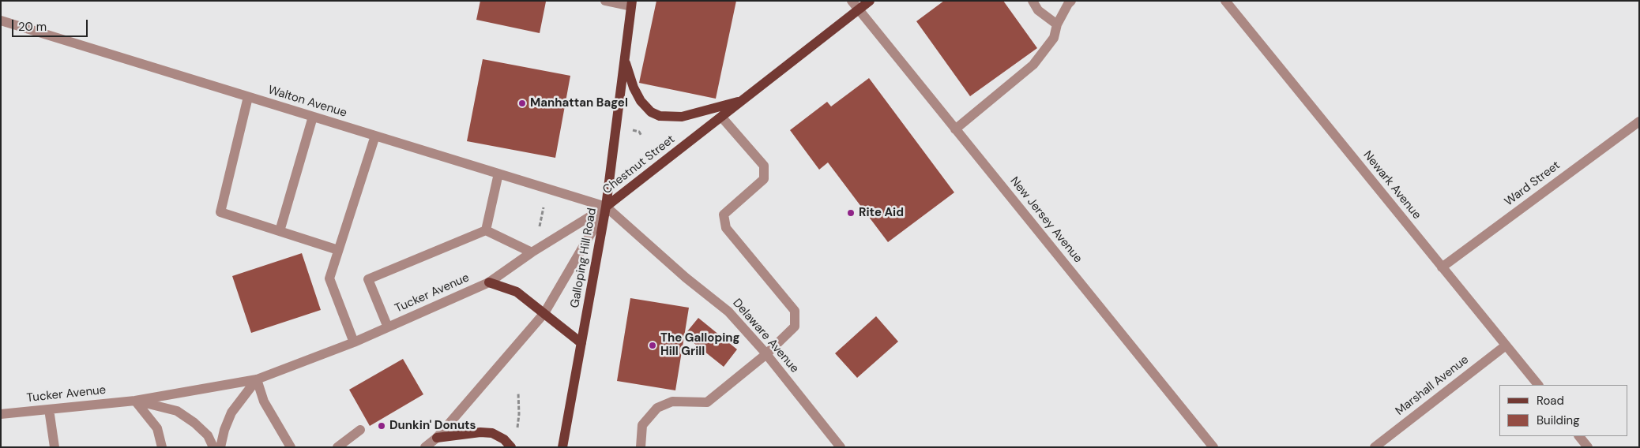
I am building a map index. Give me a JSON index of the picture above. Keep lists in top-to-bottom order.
{
  "streets": {
    "main road": ["Chestnut Street", "Galloping Hill Road"],
    "street": [
      "Walton Avenue",
      "Ward Street",
      "Newark Avenue",
      "New Jersey Avenue",
      "Tucker Avenue",
      "Delaware Avenue",
      "Marshall Avenue"
    ]
  },
  "crossings": [
    ["Walton Avenue", "Chestnut Street"],
    ["Walton Avenue", "Galloping Hill Road"],
    ["Walton Avenue", "Tucker Avenue"],
    ["Walton Avenue", "Delaware Avenue"],
    ["Chestnut Street", "New Jersey Avenue"],
    ["Chestnut Street", "Galloping Hill Road"],
    ["Chestnut Street", "Tucker Avenue"],
    ["Chestnut Street", "Delaware Avenue"],
    ["Ward Street", "Newark Avenue"],
    ["Newark Avenue", "Marshall Avenue"],
    ["Galloping Hill Road", "Tucker Avenue"],
    ["Galloping Hill Road", "Delaware Avenue"],
    ["Tucker Avenue", "Delaware Avenue"]
  ],
  "places": [
    "Manhattan Bagel",
    "Rite Aid",
    "The Galloping Hill Grill",
    "Dunkin' Donuts"
  ],
  "legend": ["Road", "Building"],
  "scale_bar": "20 m"
}
